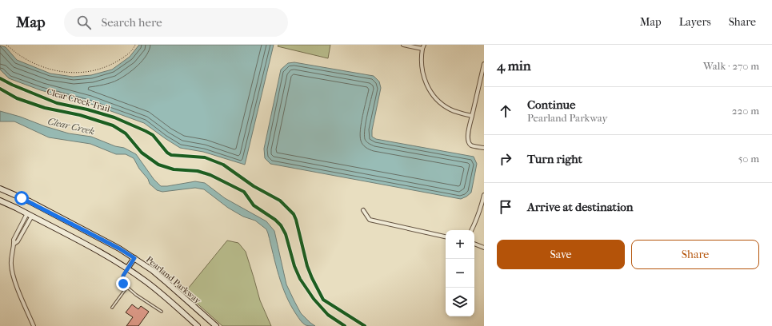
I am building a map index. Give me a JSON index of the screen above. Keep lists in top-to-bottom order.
{
  "streets": {
    "main road": ["Pearland Parkway"],
    "cycle path": ["Clear Creek Trail"]
  },
  "water": ["Clear Creek"],
  "page": {
    "header": "Map",
    "search": "Search here",
    "nav": ["Map", "Layers", "Share"],
    "heading": ["4 min", "Walk · 270 m"],
    "list": [
      ["Continue", "Pearland Parkway", "220 m"],
      ["Turn right", "50 m"],
      "Arrive at destination"
    ],
    "map_buttons": ["+", "−"],
    "buttons": ["Save", "Share"]
  }
}
